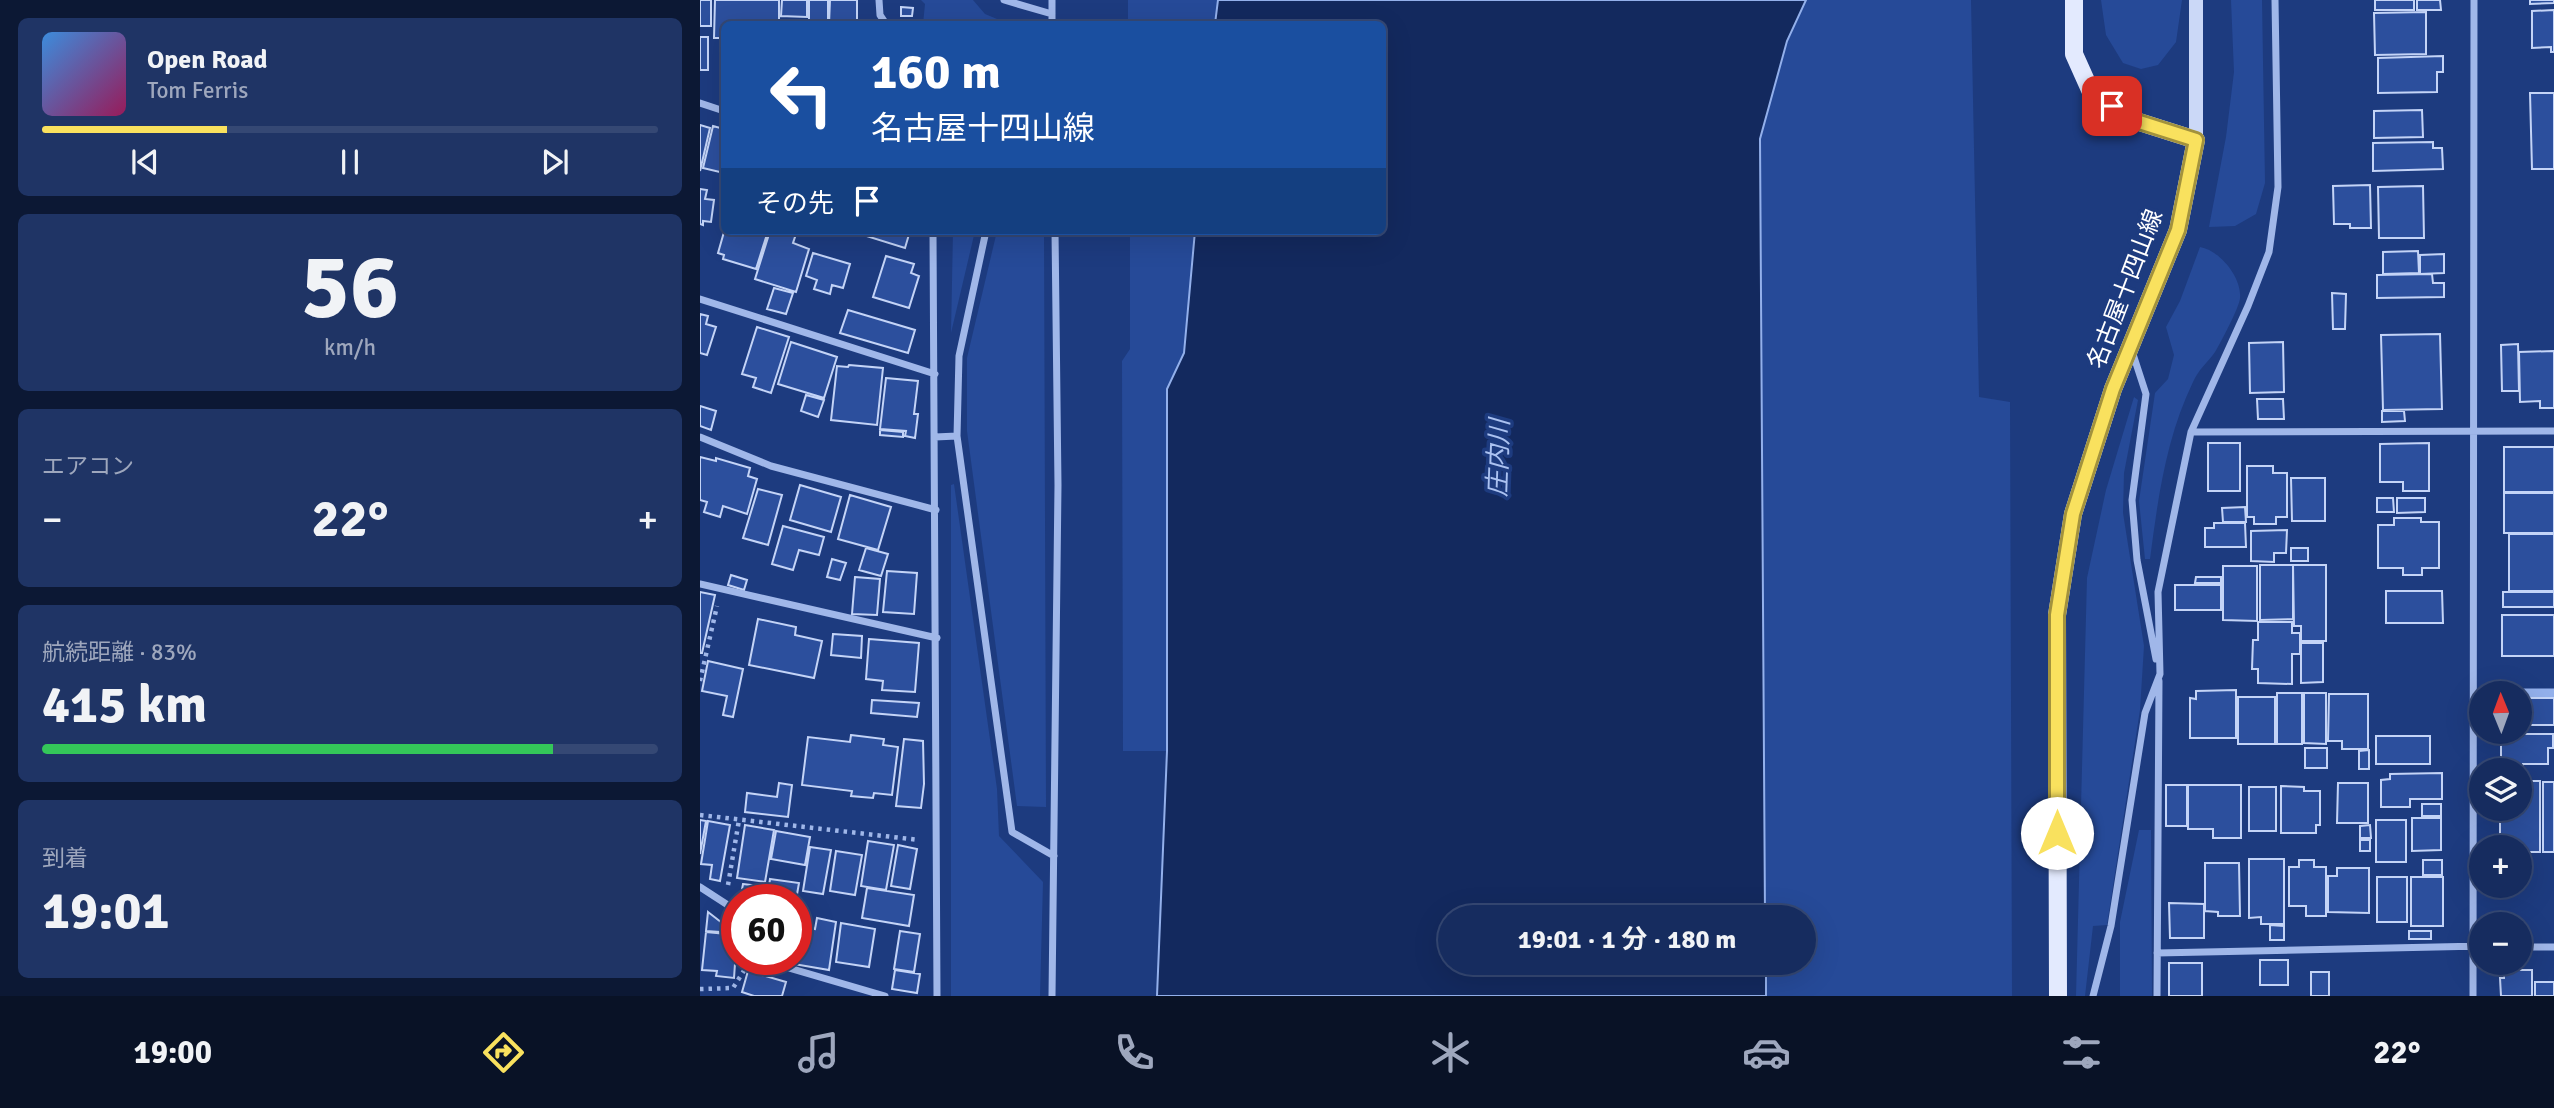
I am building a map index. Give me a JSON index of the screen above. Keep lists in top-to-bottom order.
{
  "streets": {
    "main road": ["名古屋十四山線"]
  },
  "water": ["庄内川"],
  "north": "top",
  "page": {
    "turn": ["160 m", "名古屋十四山線"],
    "song": ["Open Road", "Tom Ferris"],
    "then": "その先",
    "tile": [
      ["56", "km/h"],
      "エアコン",
      ["航続距離 · 83%", "415 km"],
      ["到着", "19:01"]
    ],
    "heat": ["−", "22°", "+"],
    "map_buttons": ["+", "−"],
    "limit": "60",
    "trip": "19:01 · 1 分 · 180 m",
    "tabs": ["19:00", "22°"]
  }
}
